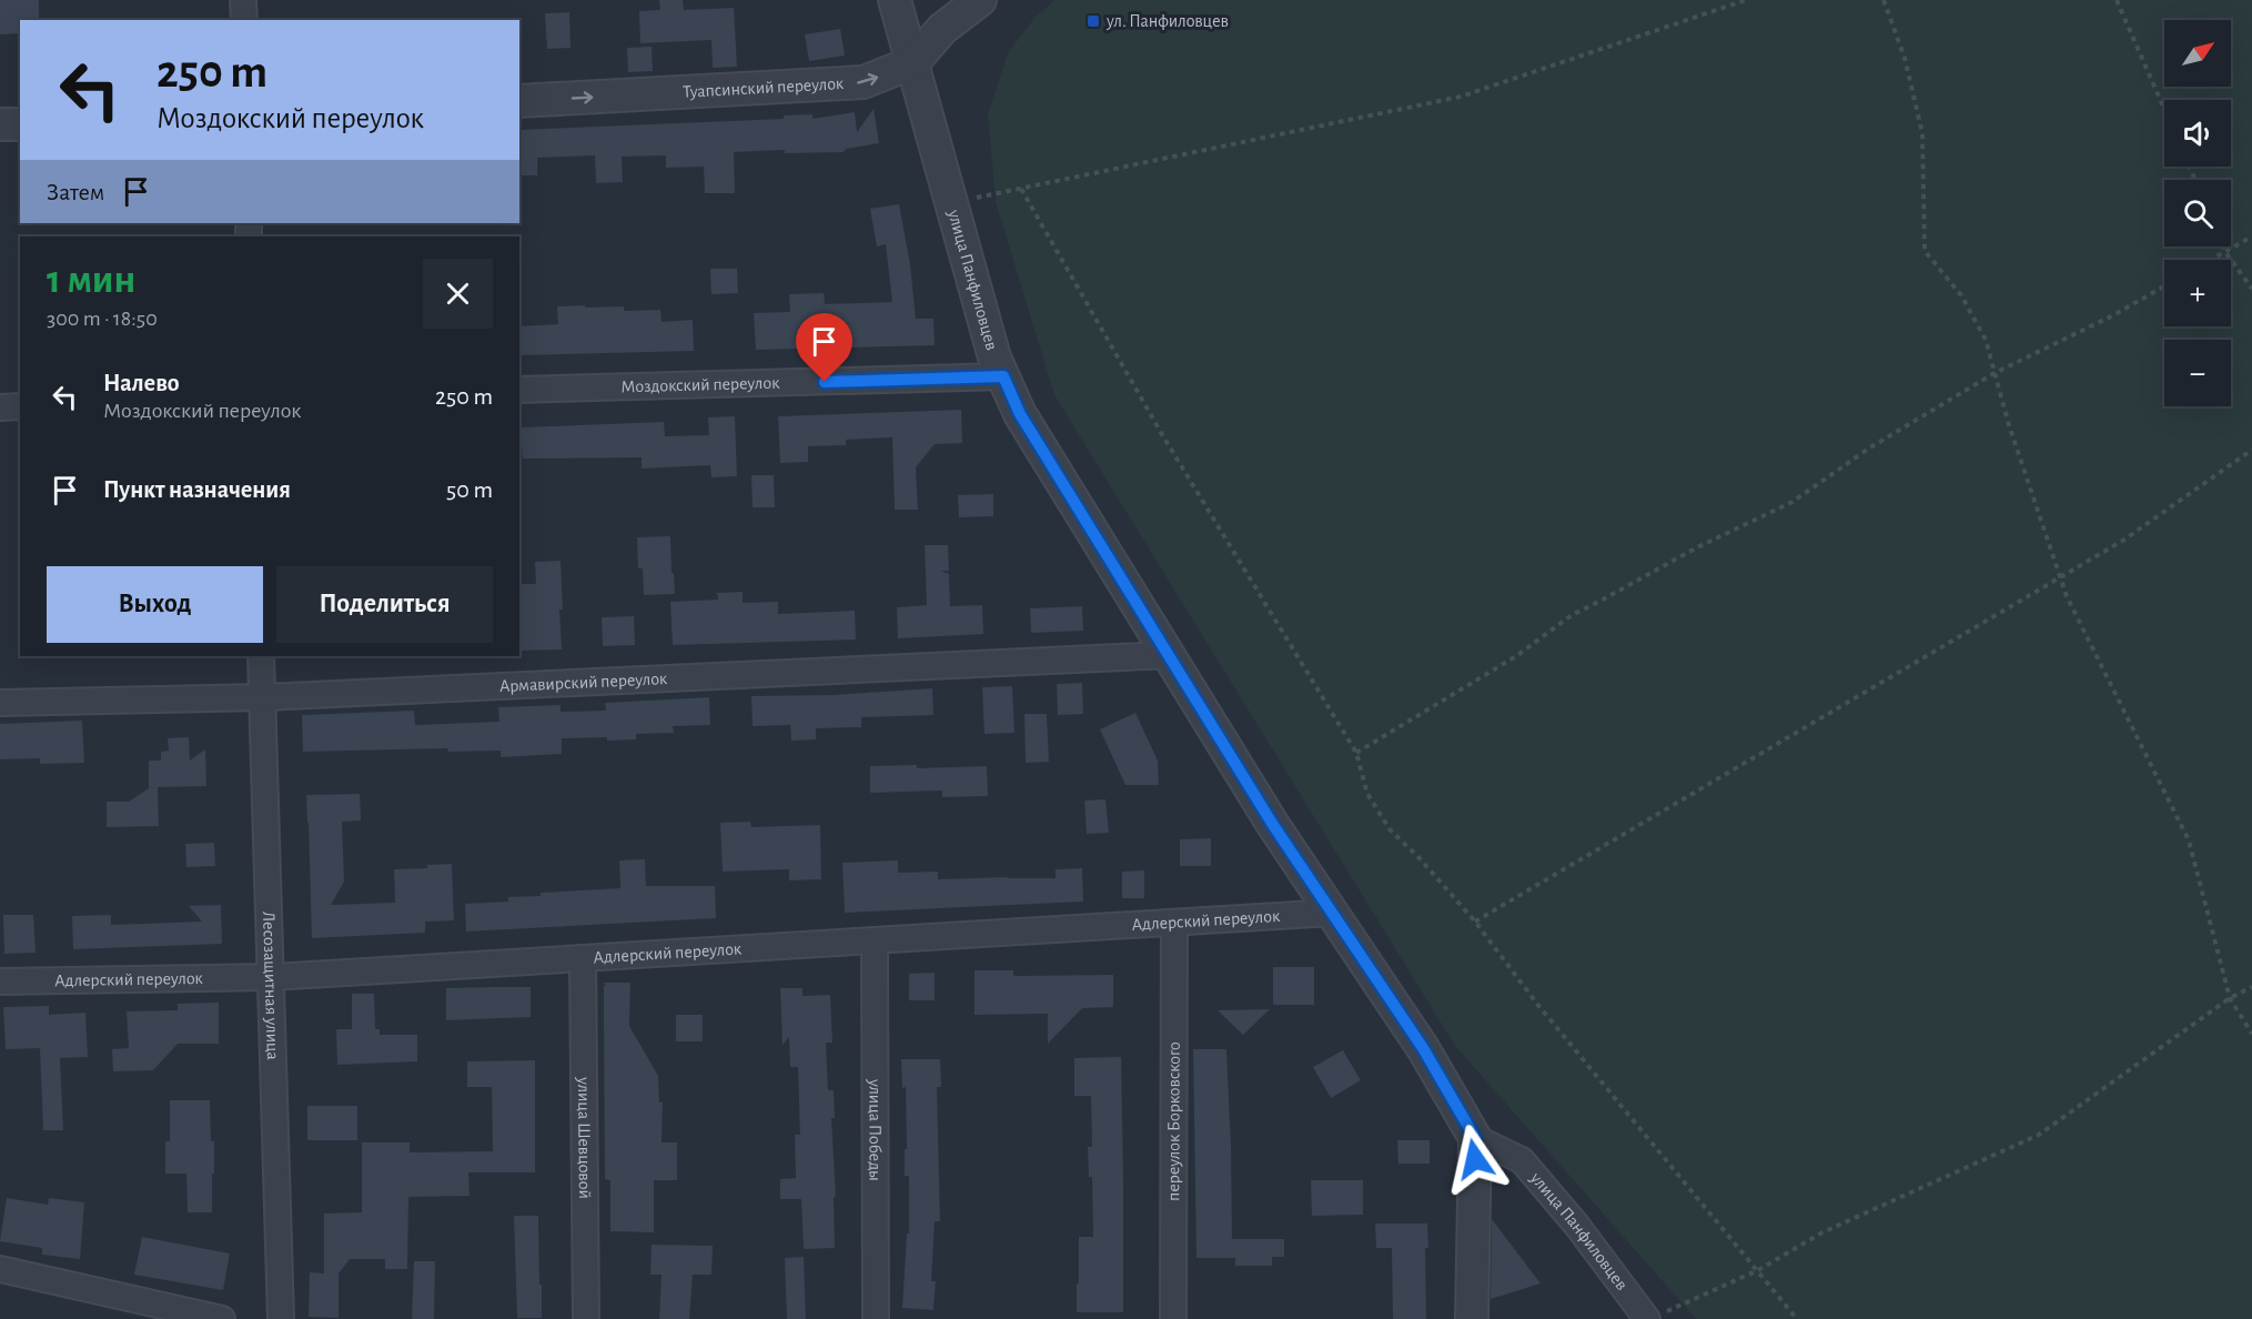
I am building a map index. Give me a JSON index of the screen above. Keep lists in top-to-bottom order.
{
  "streets": {
    "street": [
      "Туапсинский переулок",
      "улица Панфиловцев",
      "Моздокский переулок",
      "Армавирский переулок",
      "Адлерский переулок",
      "Лесозащитная улица",
      "переулок Борковского",
      "улица Победы",
      "улица Шевцовой"
    ]
  },
  "crossings": [
    ["Туапсинский переулок", "улица Панфиловцев"],
    ["улица Панфиловцев", "Моздокский переулок"],
    ["улица Панфиловцев", "Армавирский переулок"],
    ["улица Панфиловцев", "Адлерский переулок"],
    ["Армавирский переулок", "Лесозащитная улица"],
    ["Адлерский переулок", "Лесозащитная улица"],
    ["Адлерский переулок", "переулок Борковского"],
    ["Адлерский переулок", "улица Победы"],
    ["Адлерский переулок", "улица Шевцовой"]
  ],
  "one_way": ["Туапсинский переулок"],
  "places": {
    "transit": ["ул. Панфиловцев"]
  },
  "north": "top right",
  "page": {
    "map_buttons": ["+", "−"],
    "turn": ["250 m", "Моздокский переулок"],
    "then": "Затем",
    "heading": ["1 мин", "300 m · 18:50"],
    "list": [
      {
        "name": "Налево",
        "note": "Моздокский переулок",
        "value": "250 m"
      },
      {
        "name": "Пункт назначения",
        "value": "50 m"
      }
    ],
    "buttons": ["Выход", "Поделиться"]
  }
}
